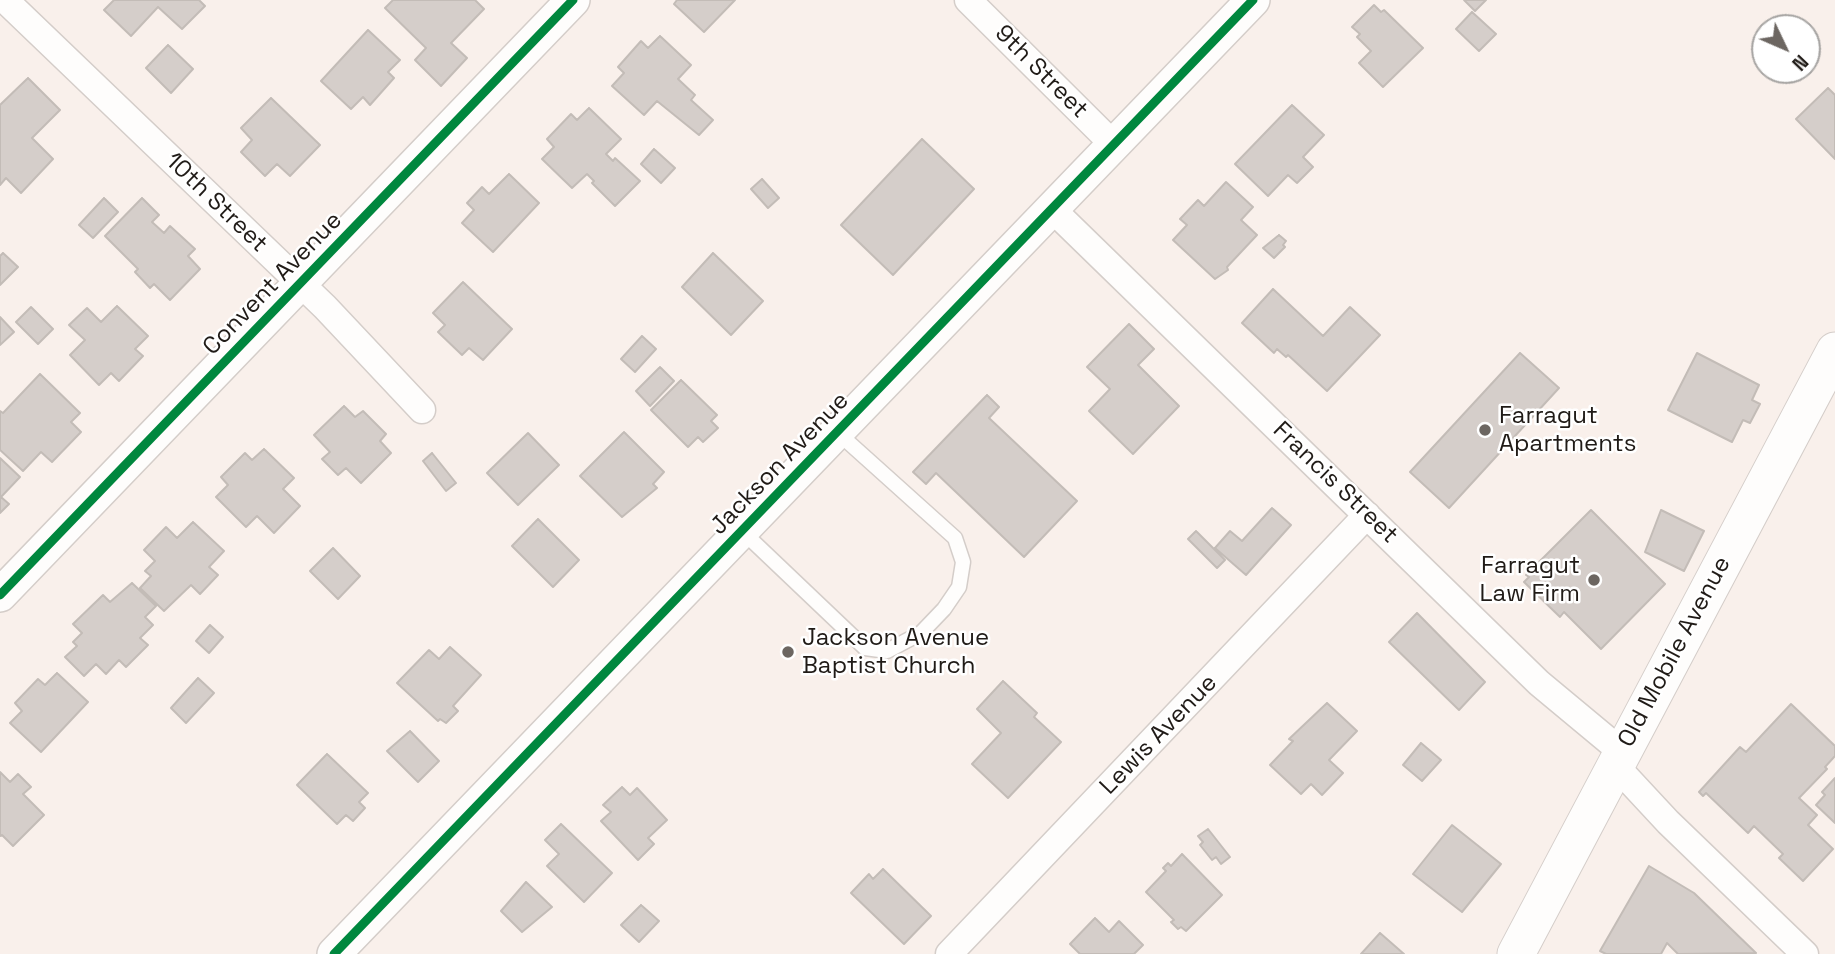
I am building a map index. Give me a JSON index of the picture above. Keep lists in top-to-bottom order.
{
  "streets": {
    "main road": ["Old Mobile Avenue"],
    "street": [
      "9th Street",
      "10th Street",
      "Convent Avenue",
      "Jackson Avenue",
      "Francis Street",
      "Lewis Avenue"
    ]
  },
  "crossings": [
    ["9th Street", "Jackson Avenue"],
    ["10th Street", "Convent Avenue"],
    ["Jackson Avenue", "Francis Street"],
    ["Francis Street", "Old Mobile Avenue"],
    ["Francis Street", "Lewis Avenue"]
  ],
  "places": ["Farragut Apartments", "Farragut Law Firm", "Jackson Avenue Baptist Church"],
  "north": "bottom right"
}
